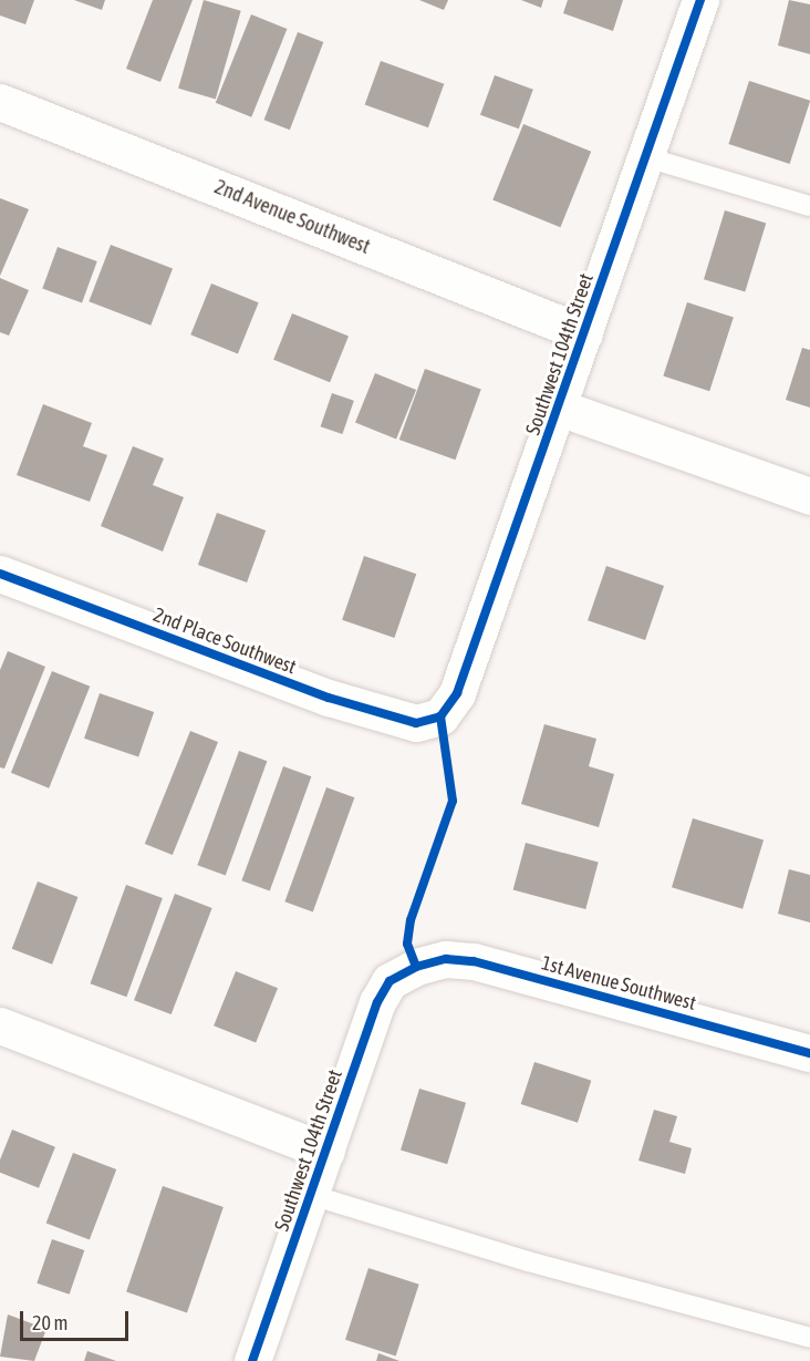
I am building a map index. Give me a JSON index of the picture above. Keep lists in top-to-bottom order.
{
  "streets": {
    "street": [
      "2nd Avenue Southwest",
      "Southwest 104th Street",
      "2nd Place Southwest",
      "1st Avenue Southwest"
    ]
  },
  "crossings": [
    ["2nd Avenue Southwest", "Southwest 104th Street"],
    ["Southwest 104th Street", "2nd Place Southwest"],
    ["Southwest 104th Street", "1st Avenue Southwest"]
  ],
  "scale_bar": "20 m"
}
